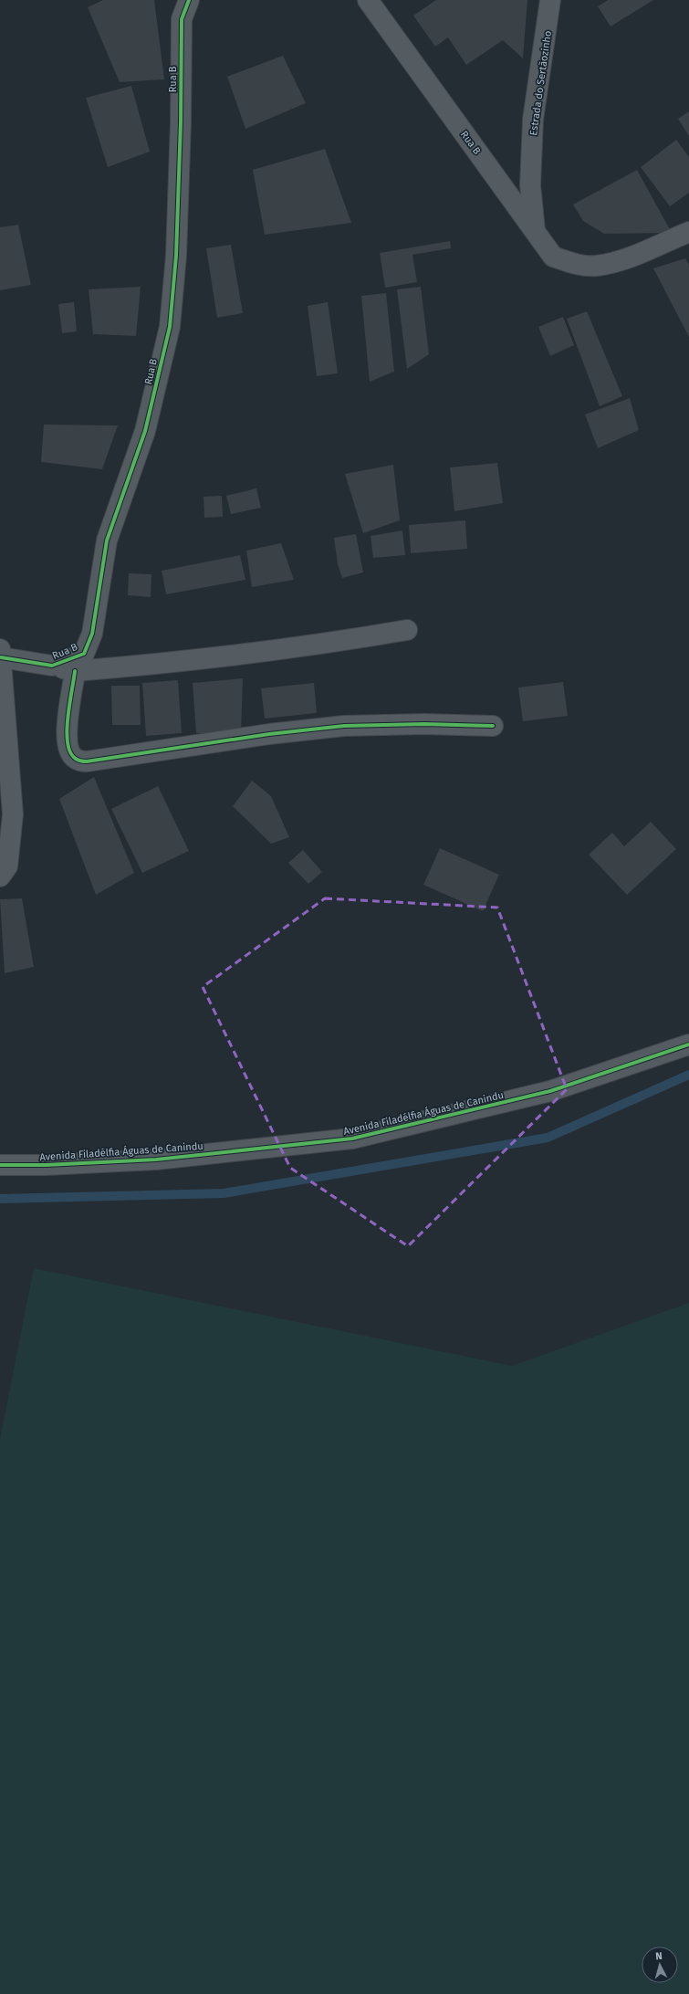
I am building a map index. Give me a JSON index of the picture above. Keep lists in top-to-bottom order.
{
  "streets": {
    "street": ["Rua B", "Estrada do Sertãozinho", "Avenida Filadélfia Águas de Canindu"]
  },
  "crossings": [
    ["Rua B", "Estrada do Sertãozinho"]
  ],
  "north": "top"
}
